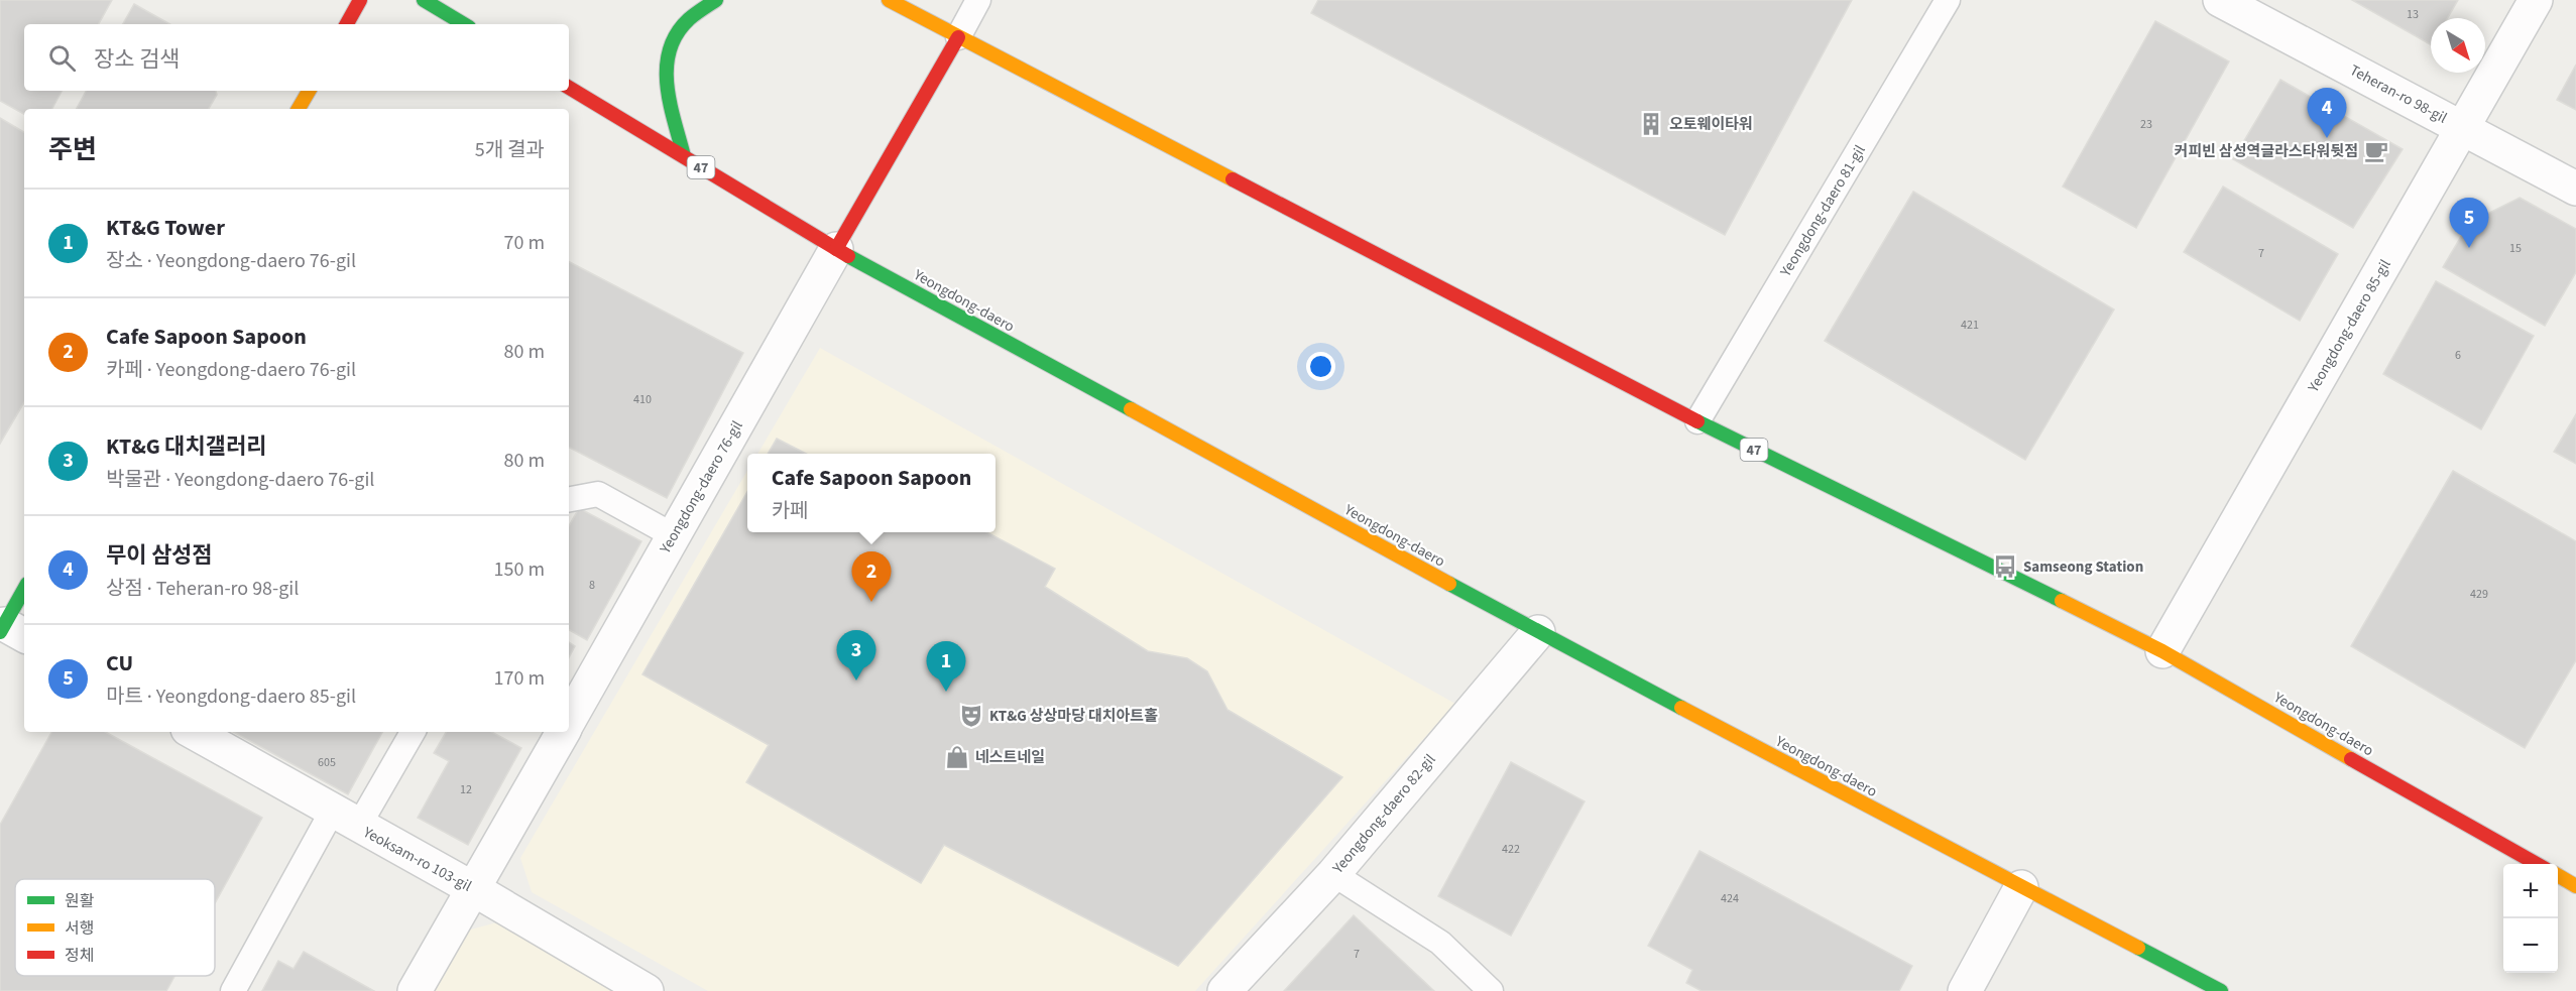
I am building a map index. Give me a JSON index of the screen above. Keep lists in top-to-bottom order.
{
  "streets": {
    "main road": ["47", "Yeongdong-daero"],
    "street": [
      "Teheran-ro 98-gil",
      "Yeongdong-daero 85-gil",
      "Yeongdong-daero 76-gil",
      "Yeongdong-daero 82-gil",
      "Yeoksam-ro 103-gil"
    ],
    "lane": ["Yeongdong-daero 81-gil"]
  },
  "crossings": [
    ["Teheran-ro 98-gil", "Yeongdong-daero 85-gil"],
    ["Yeongdong-daero 81-gil", "Yeongdong-daero"],
    ["Yeongdong-daero", "Yeongdong-daero 85-gil"],
    ["Yeongdong-daero", "Yeongdong-daero 76-gil"],
    ["Yeongdong-daero", "Yeongdong-daero 82-gil"],
    ["Yeongdong-daero 76-gil", "Yeoksam-ro 103-gil"]
  ],
  "places": {
    "building": ["오토웨이타워"],
    "cafe": ["커피빈 삼성역글라스타워뒷점"],
    "bus stop": ["Samseong Station"],
    "theatre": ["KT&G 상상마당 대치아트홀"],
    "shop": ["네스트네일"]
  },
  "house_numbers": [
    "13",
    "23",
    "15",
    "7",
    "421",
    "6",
    "410",
    "8",
    "429",
    "605",
    "12",
    "422",
    "424",
    "7"
  ],
  "legend": ["원활", "서행", "정체"],
  "north": "bottom right",
  "page": {
    "search": "장소 검색",
    "pins": [
      "4",
      "5",
      "2",
      "3",
      "1"
    ],
    "heading": ["주변", "5개 결과"],
    "list": [
      {
        "mark": "1",
        "name": "KT&G Tower",
        "note": "장소 · Yeongdong-daero 76-gil",
        "value": "70 m"
      },
      {
        "mark": "2",
        "name": "Cafe Sapoon Sapoon",
        "note": "카페 · Yeongdong-daero 76-gil",
        "value": "80 m"
      },
      {
        "mark": "3",
        "name": "KT&G 대치갤러리",
        "note": "박물관 · Yeongdong-daero 76-gil",
        "value": "80 m"
      },
      {
        "mark": "4",
        "name": "무이 삼성점",
        "note": "상점 · Teheran-ro 98-gil",
        "value": "150 m"
      },
      {
        "mark": "5",
        "name": "CU",
        "note": "마트 · Yeongdong-daero 85-gil",
        "value": "170 m"
      }
    ],
    "popup": ["Cafe Sapoon Sapoon", "카페"],
    "map_buttons": ["+", "−"]
  }
}
